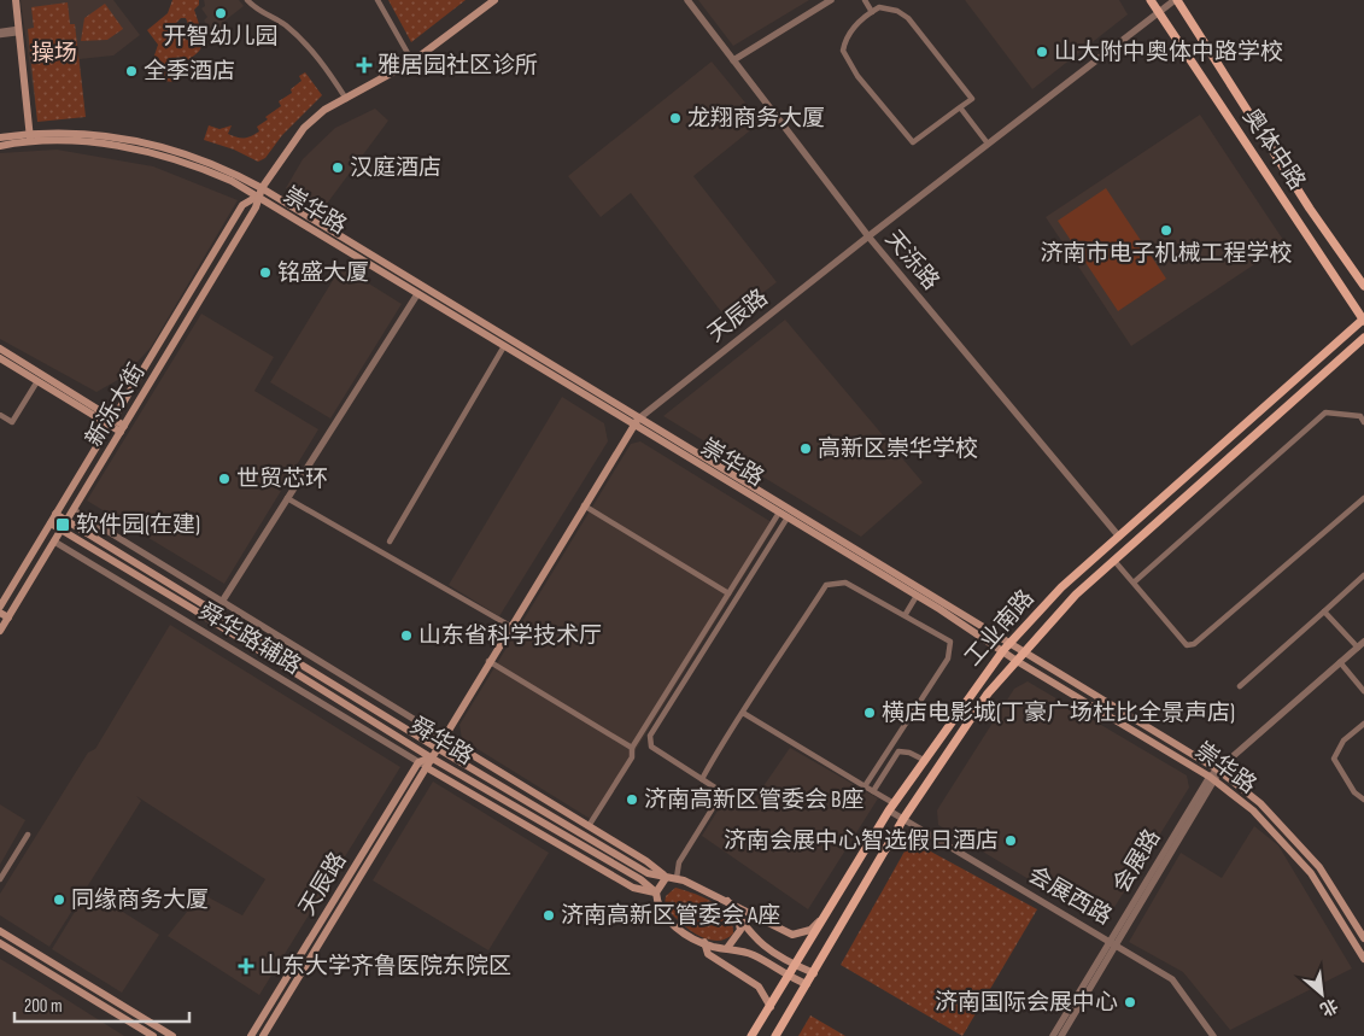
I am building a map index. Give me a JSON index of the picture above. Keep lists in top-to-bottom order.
{
  "streets": {
    "main road": [
      "奥体中路",
      "崇华路",
      "天辰路",
      "新泺大街",
      "工业南路",
      "舜华路"
    ],
    "street": [
      "天泺路",
      "舜华路辅路",
      "会展路",
      "会展西路"
    ]
  },
  "crossings": [
    ["奥体中路", "天辰路"],
    ["奥体中路", "工业南路"],
    ["崇华路", "天辰路"],
    ["崇华路", "新泺大街"],
    ["崇华路", "工业南路"],
    ["崇华路", "会展路"],
    ["天泺路", "天辰路"],
    ["天泺路", "工业南路"],
    ["天辰路", "舜华路辅路"],
    ["天辰路", "舜华路"],
    ["新泺大街", "舜华路辅路"],
    ["新泺大街", "舜华路"],
    ["工业南路", "舜华路"],
    ["工业南路", "会展西路"],
    ["会展路", "会展西路"]
  ],
  "parks": ["操场"],
  "places": {
    "other": [
      "开智幼儿园",
      "山大附中奥体中路学校",
      "全季酒店",
      "龙翔商务大厦",
      "汉庭酒店",
      "济南市电子机械工程学校",
      "铭盛大厦",
      "高新区崇华学校",
      "世贸芯环",
      "山东省科学技术厅",
      "横店电影城(丁豪广场杜比全景声店)",
      "济南高新区管委会 B座",
      "济南会展中心智选假日酒店",
      "同缘商务大厦",
      "济南高新区管委会 A座",
      "济南国际会展中心"
    ],
    "health": ["雅居园社区诊所", "山东大学齐鲁医院东院区"],
    "transit": ["软件园(在建)"]
  },
  "scale_bar": "200 m",
  "north": "bottom right"
}
